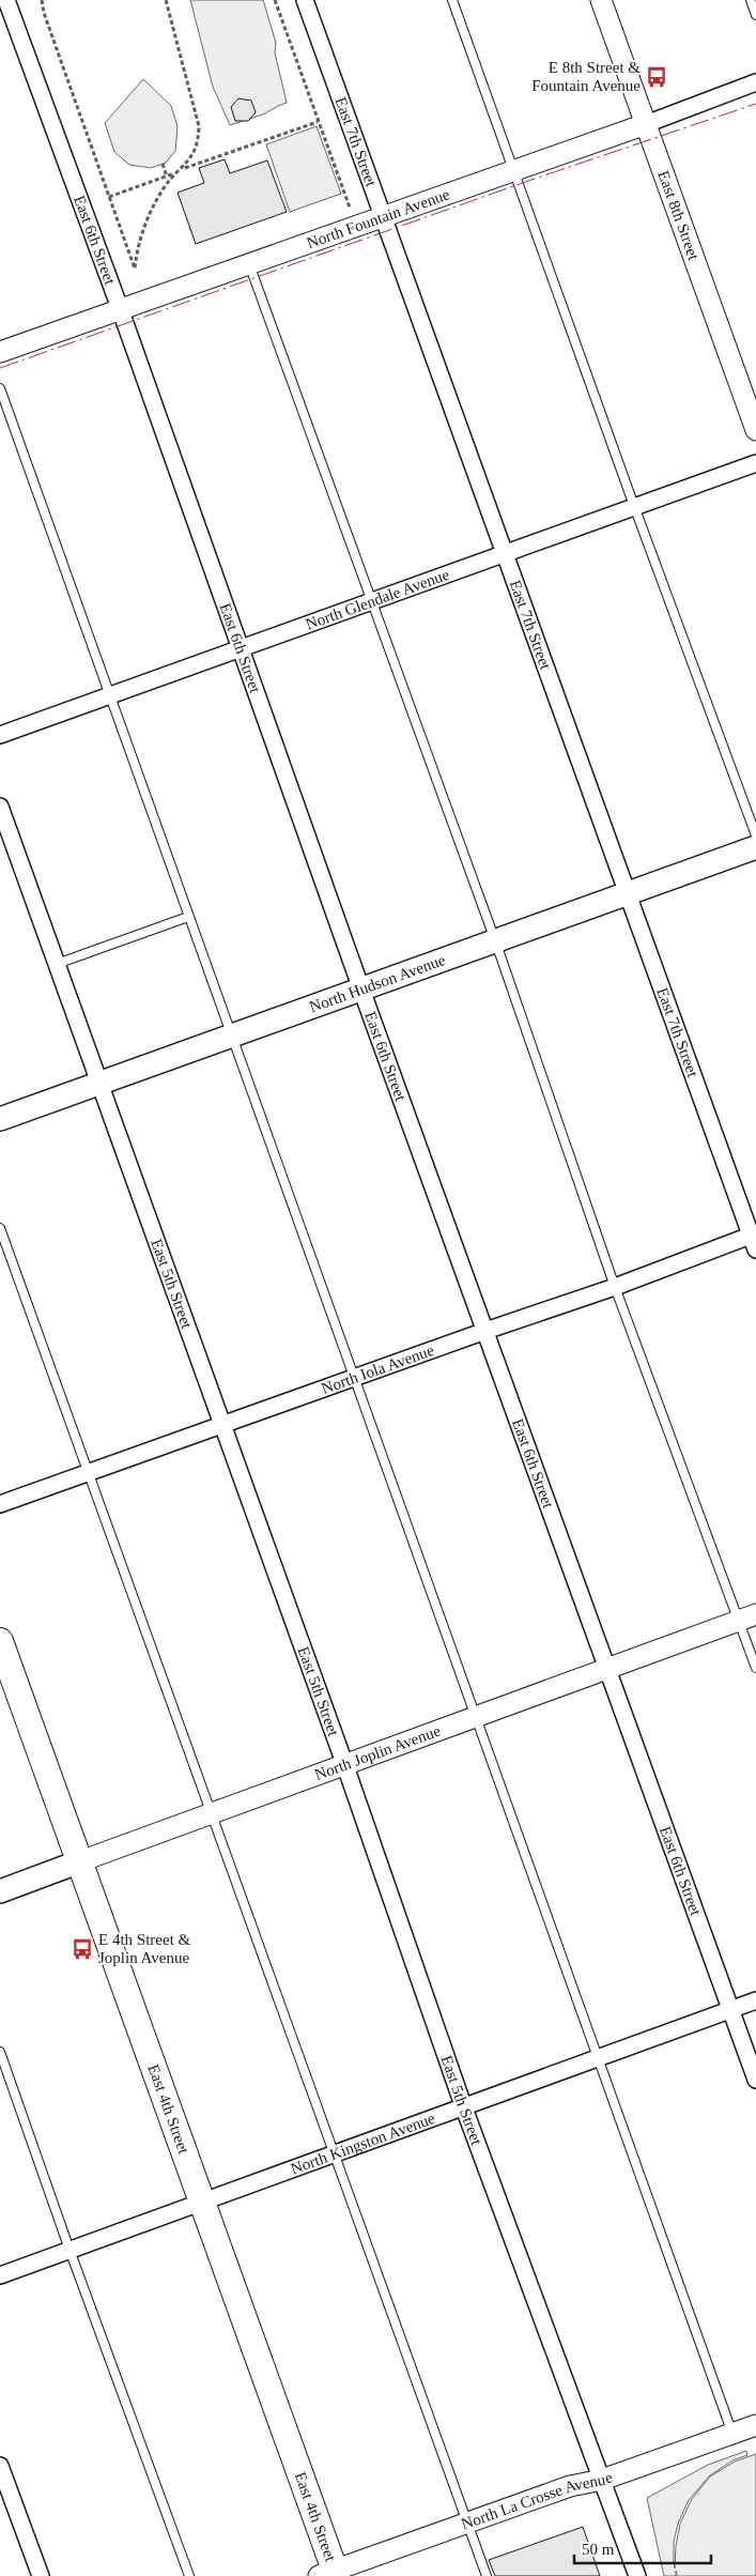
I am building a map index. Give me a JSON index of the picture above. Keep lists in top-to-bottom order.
{
  "streets": {
    "main road": ["North Hudson Avenue", "North Joplin Avenue", "East 4th Street"],
    "street": [
      "East 7th Street",
      "East 8th Street",
      "North Fountain Avenue",
      "East 6th Street",
      "North Glendale Avenue",
      "East 5th Street",
      "North Iola Avenue",
      "North Kingston Avenue",
      "North La Crosse Avenue"
    ]
  },
  "crossings": [
    ["East 7th Street", "North Fountain Avenue"],
    ["East 7th Street", "North Glendale Avenue"],
    ["East 7th Street", "North Hudson Avenue"],
    ["East 7th Street", "North Iola Avenue"],
    ["East 8th Street", "North Fountain Avenue"],
    ["North Fountain Avenue", "East 6th Street"],
    ["East 6th Street", "North Glendale Avenue"],
    ["East 6th Street", "North Hudson Avenue"],
    ["East 6th Street", "North Iola Avenue"],
    ["East 6th Street", "North Joplin Avenue"],
    ["East 6th Street", "North Kingston Avenue"],
    ["North Hudson Avenue", "East 5th Street"],
    ["East 5th Street", "North Iola Avenue"],
    ["East 5th Street", "North Joplin Avenue"],
    ["East 5th Street", "North Kingston Avenue"],
    ["East 5th Street", "North La Crosse Avenue"],
    ["North Joplin Avenue", "East 4th Street"],
    ["East 4th Street", "North Kingston Avenue"],
    ["East 4th Street", "North La Crosse Avenue"]
  ],
  "places": {
    "bus stop": ["E 8th Street & Fountain Avenue", "E 4th Street & Joplin Avenue"]
  },
  "scale_bar": "50 m"
}
